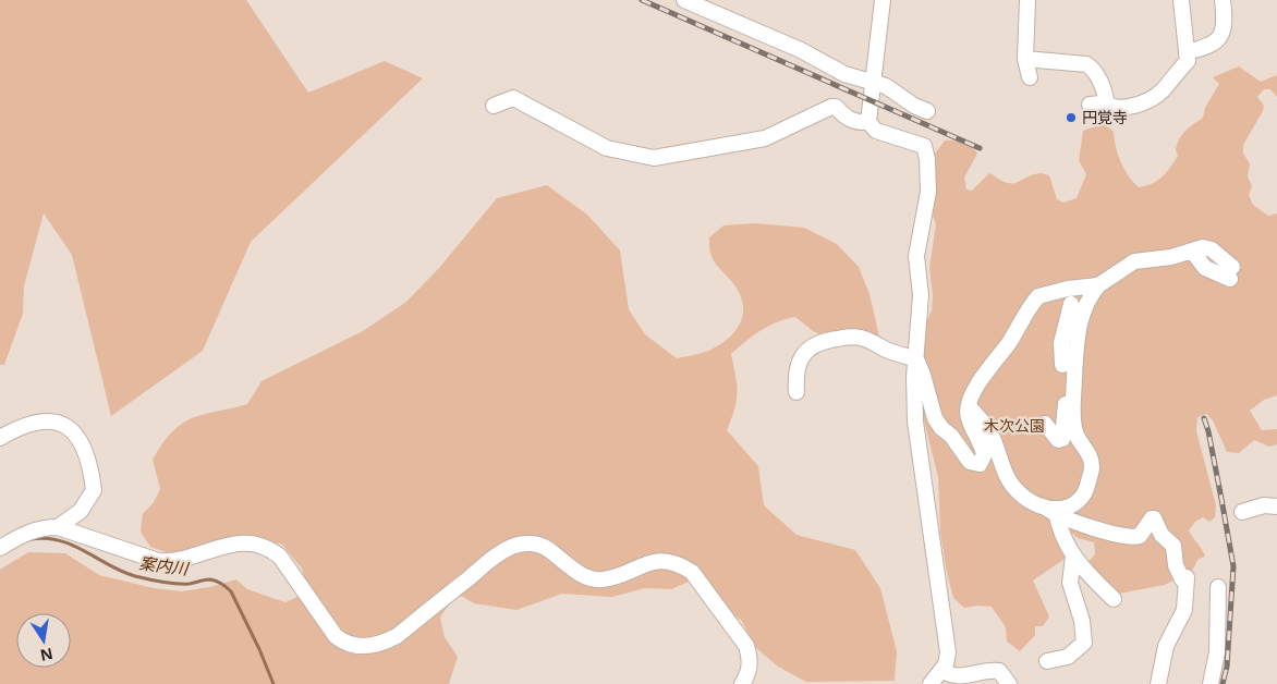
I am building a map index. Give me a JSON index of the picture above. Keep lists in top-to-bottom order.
{
  "water": ["案内川"],
  "parks": ["木次公園"],
  "places": ["円覚寺"],
  "north": "bottom"
}
